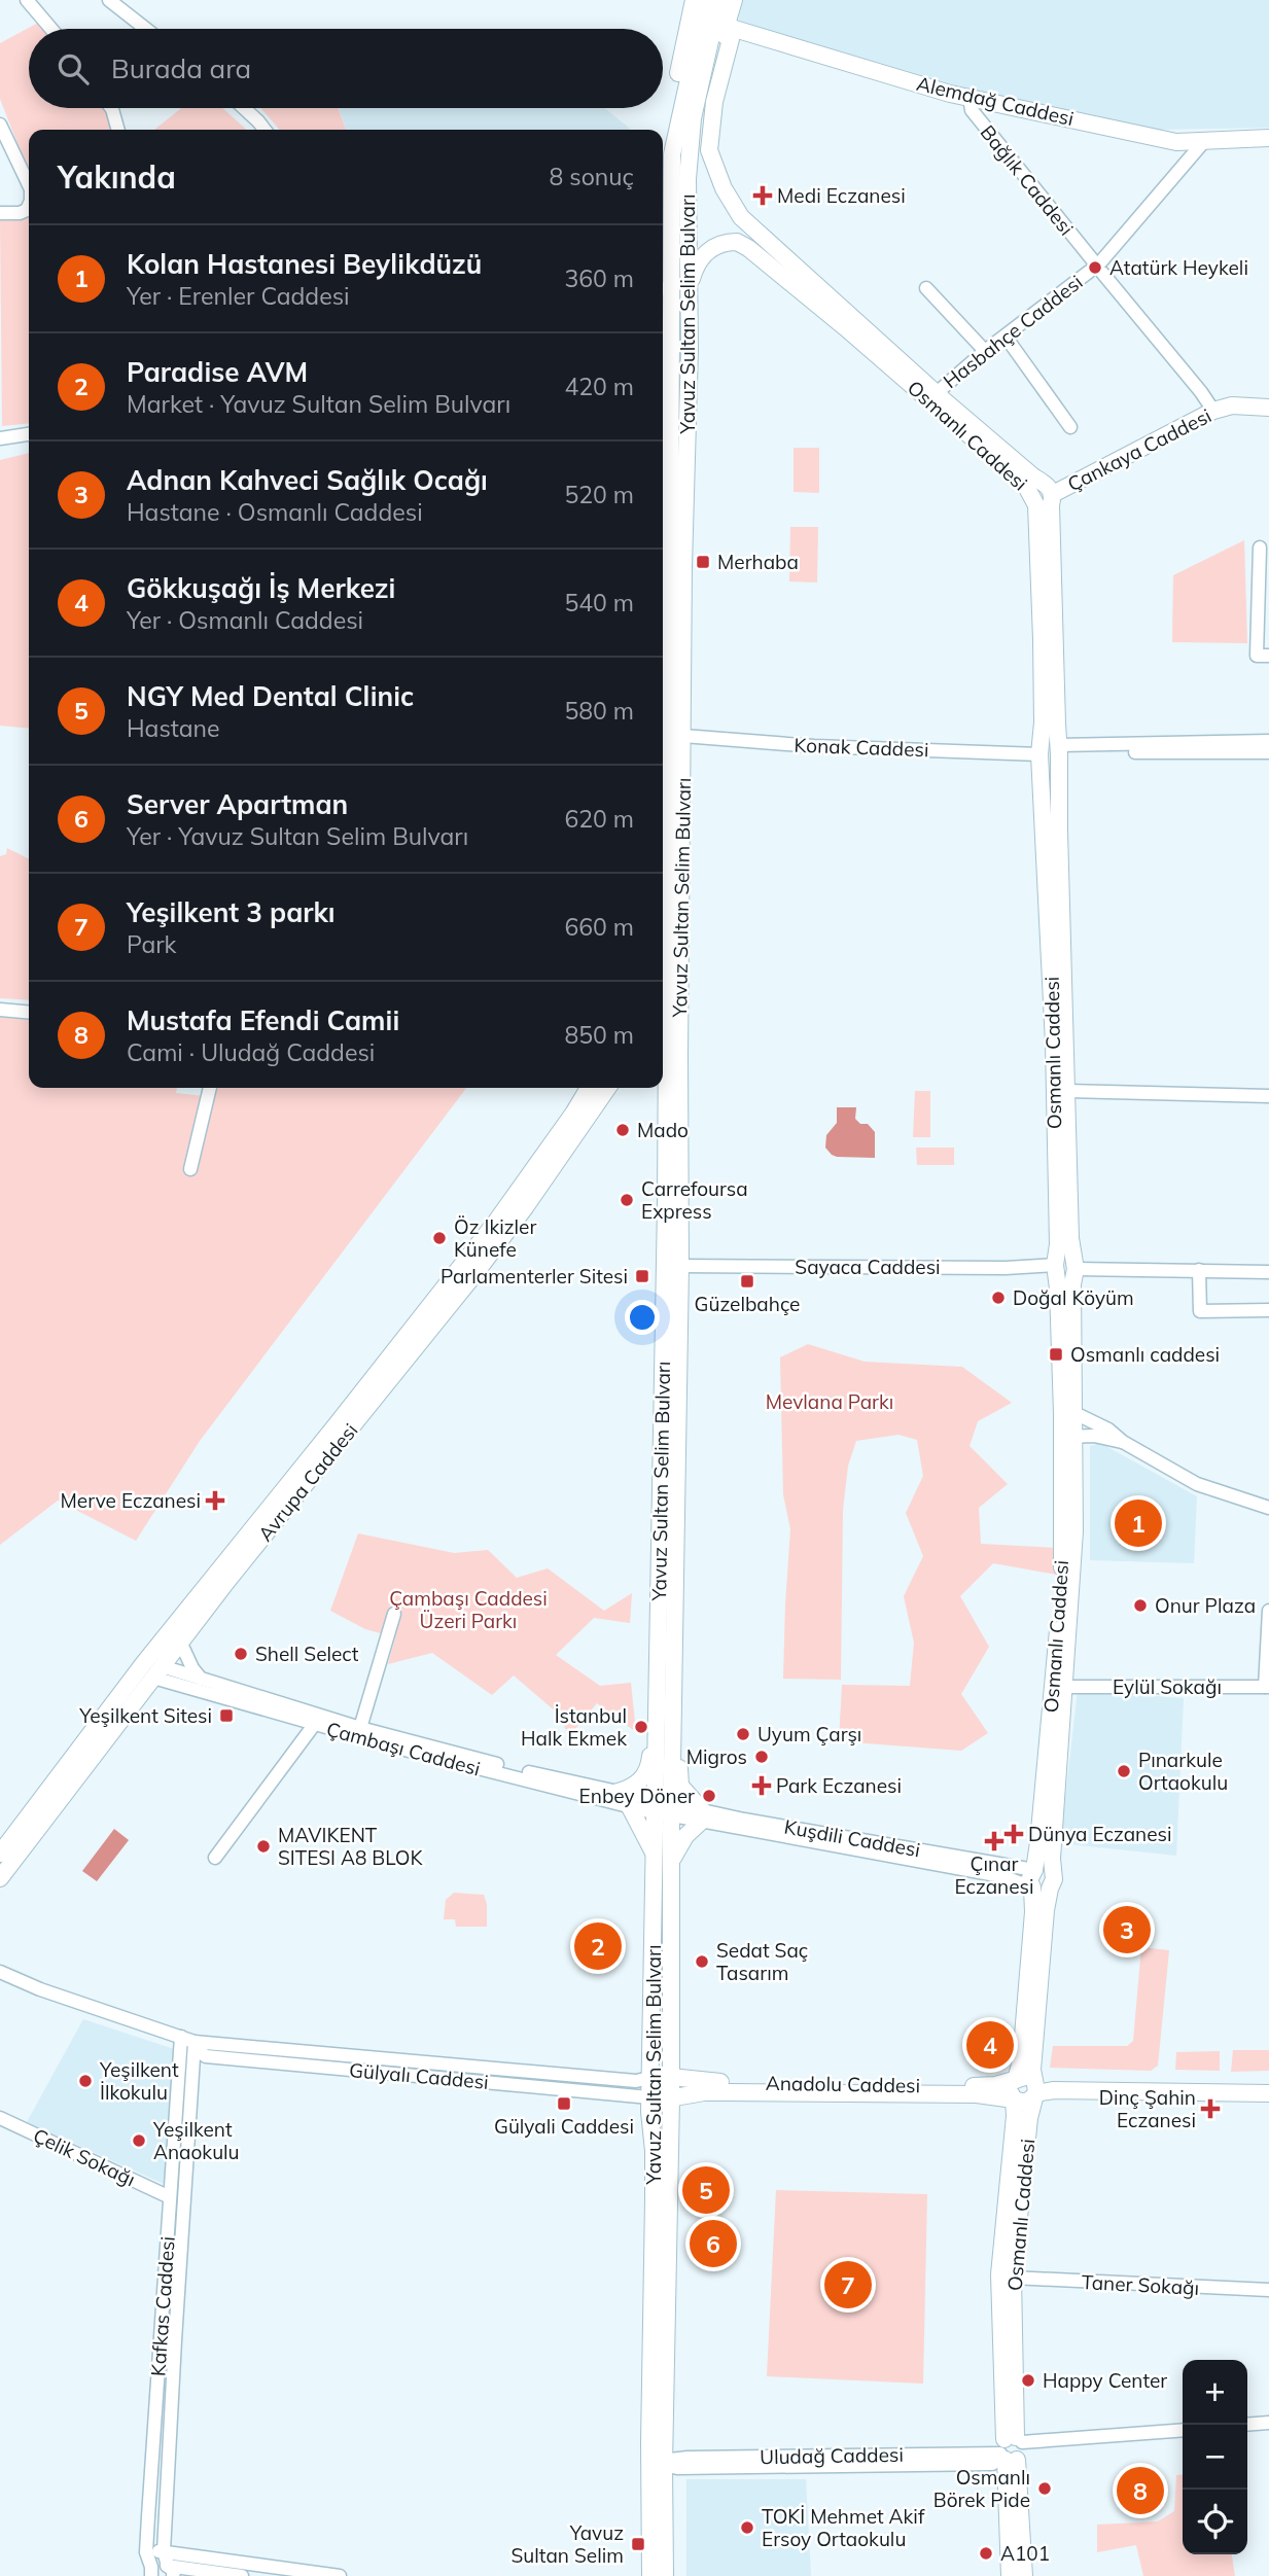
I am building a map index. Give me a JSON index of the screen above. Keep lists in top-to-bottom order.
{
  "streets": {
    "main road": [
      "Alemdağ Caddesi",
      "Yavuz Sultan Selim Bulvarı",
      "Osmanlı Caddesi",
      "Çankaya Caddesi",
      "Avrupa Caddesi",
      "Anadolu Caddesi"
    ],
    "street": [
      "Bağlık Caddesi",
      "Hasbahçe Caddesi",
      "Konak Caddesi",
      "Sayaca Caddesi",
      "Eylül Sokağı",
      "Çambaşı Caddesi",
      "Kuşdili Caddesi",
      "Gülyalı Caddesi",
      "Çelik Sokağı",
      "Taner Sokağı",
      "Kafkas Caddesi",
      "Uludağ Caddesi"
    ]
  },
  "crossings": [
    ["Alemdağ Caddesi", "Bağlık Caddesi"],
    ["Alemdağ Caddesi", "Hasbahçe Caddesi"],
    ["Alemdağ Caddesi", "Osmanlı Caddesi"],
    ["Bağlık Caddesi", "Hasbahçe Caddesi"],
    ["Bağlık Caddesi", "Çankaya Caddesi"],
    ["Yavuz Sultan Selim Bulvarı", "Osmanlı Caddesi"],
    ["Yavuz Sultan Selim Bulvarı", "Konak Caddesi"],
    ["Yavuz Sultan Selim Bulvarı", "Sayaca Caddesi"],
    ["Yavuz Sultan Selim Bulvarı", "Çambaşı Caddesi"],
    ["Yavuz Sultan Selim Bulvarı", "Kuşdili Caddesi"],
    ["Yavuz Sultan Selim Bulvarı", "Gülyalı Caddesi"],
    ["Yavuz Sultan Selim Bulvarı", "Anadolu Caddesi"],
    ["Yavuz Sultan Selim Bulvarı", "Uludağ Caddesi"],
    ["Osmanlı Caddesi", "Çankaya Caddesi"],
    ["Osmanlı Caddesi", "Konak Caddesi"],
    ["Osmanlı Caddesi", "Sayaca Caddesi"],
    ["Osmanlı Caddesi", "Eylül Sokağı"],
    ["Osmanlı Caddesi", "Kuşdili Caddesi"],
    ["Osmanlı Caddesi", "Anadolu Caddesi"],
    ["Osmanlı Caddesi", "Taner Sokağı"],
    ["Osmanlı Caddesi", "Uludağ Caddesi"],
    ["Avrupa Caddesi", "Çambaşı Caddesi"],
    ["Çambaşı Caddesi", "Kuşdili Caddesi"],
    ["Gülyalı Caddesi", "Anadolu Caddesi"],
    ["Gülyalı Caddesi", "Kafkas Caddesi"],
    ["Çelik Sokağı", "Kafkas Caddesi"]
  ],
  "parks": ["Mevlana Parkı", "Çambaşı Caddesi Üzeri Parkı"],
  "places": {
    "health": [
      "Medi Eczanesi",
      "Merve Eczanesi",
      "Park Eczanesi",
      "Dünya Eczanesi",
      "Çınar Eczanesi",
      "Dinç Şahin Eczanesi"
    ],
    "other": [
      "Atatürk Heykeli",
      "Mado",
      "Carrefoursa Express",
      "Öz Ikizler Künefe",
      "Doğal Köyüm",
      "Onur Plaza",
      "Shell Select",
      "İstanbul Halk Ekmek",
      "Uyum Çarşı",
      "Migros",
      "Pınarkule Ortaokulu",
      "Enbey Döner",
      "MAVIKENT SITESI A8 BLOK",
      "Sedat Saç Tasarım",
      "Yeşilkent İlkokulu",
      "Yeşilkent Anaokulu",
      "Happy Center",
      "Osmanlı Börek Pide",
      "TOKİ Mehmet Akif Ersoy Ortaokulu",
      "A101"
    ],
    "transit": [
      "Merhaba",
      "Parlamenterler Sitesi",
      "Güzelbahçe",
      "Osmanlı caddesi",
      "Yeşilkent Sitesi",
      "Gülyali Caddesi",
      "Yavuz Sultan Selim"
    ]
  },
  "page": {
    "search": "Burada ara",
    "heading": ["Yakında", "8 sonuç"],
    "list": [
      {
        "mark": "1",
        "name": "Kolan Hastanesi Beylikdüzü",
        "note": "Yer · Erenler Caddesi",
        "value": "360 m"
      },
      {
        "mark": "2",
        "name": "Paradise AVM",
        "note": "Market · Yavuz Sultan Selim Bulvarı",
        "value": "420 m"
      },
      {
        "mark": "3",
        "name": "Adnan Kahveci Sağlık Ocağı",
        "note": "Hastane · Osmanlı Caddesi",
        "value": "520 m"
      },
      {
        "mark": "4",
        "name": "Gökkuşağı İş Merkezi",
        "note": "Yer · Osmanlı Caddesi",
        "value": "540 m"
      },
      {
        "mark": "5",
        "name": "NGY Med Dental Clinic",
        "note": "Hastane",
        "value": "580 m"
      },
      {
        "mark": "6",
        "name": "Server Apartman",
        "note": "Yer · Yavuz Sultan Selim Bulvarı",
        "value": "620 m"
      },
      {
        "mark": "7",
        "name": "Yeşilkent 3 parkı",
        "note": "Park",
        "value": "660 m"
      },
      {
        "mark": "8",
        "name": "Mustafa Efendi Camii",
        "note": "Cami · Uludağ Caddesi",
        "value": "850 m"
      }
    ],
    "pins": [
      "1",
      "3",
      "2",
      "4",
      "5",
      "6",
      "7",
      "8"
    ],
    "map_buttons": ["+", "−"]
  }
}
